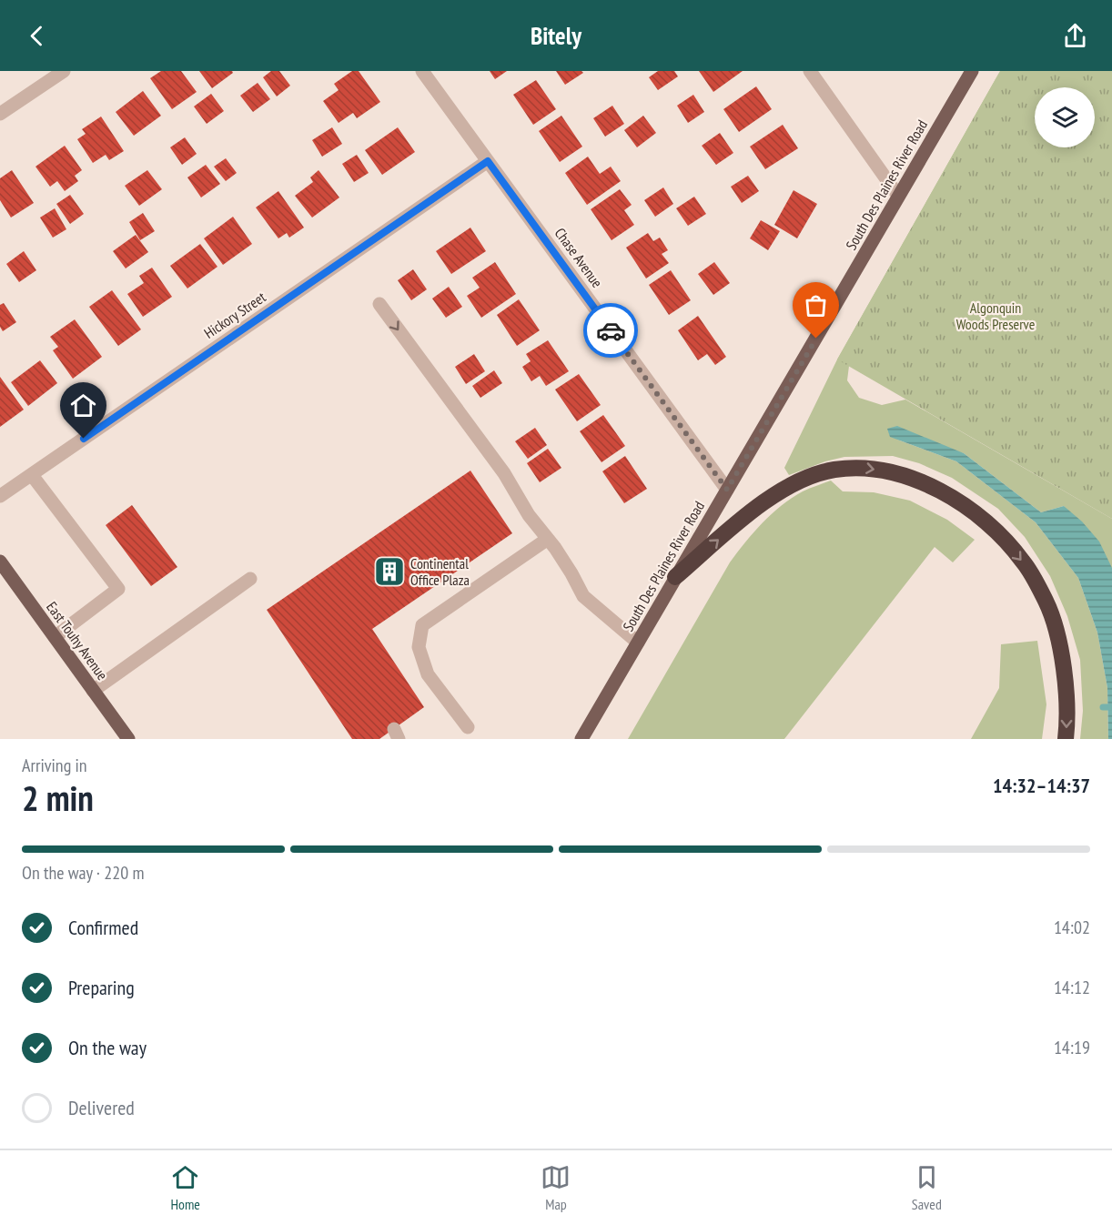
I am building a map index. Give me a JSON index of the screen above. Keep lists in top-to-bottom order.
{
  "streets": {
    "main road": ["South Des Plaines River Road", "East Touhy Avenue"],
    "street": ["Chase Avenue", "Hickory Street"]
  },
  "crossings": [
    ["South Des Plaines River Road", "Chase Avenue"],
    ["Chase Avenue", "Hickory Street"]
  ],
  "parks": ["Algonquin Woods Preserve"],
  "places": {
    "building": ["Continental Office Plaza"]
  },
  "page": {
    "header": "Bitely",
    "heading": ["2 min", "Arriving in", "14:32–14:37"],
    "bar": "On the way · 220 m",
    "list": [
      ["Confirmed", "14:02"],
      ["Preparing", "14:12"],
      ["On the way", "14:19"],
      "Delivered"
    ],
    "tabs": ["Home", "Map", "Saved"]
  }
}
